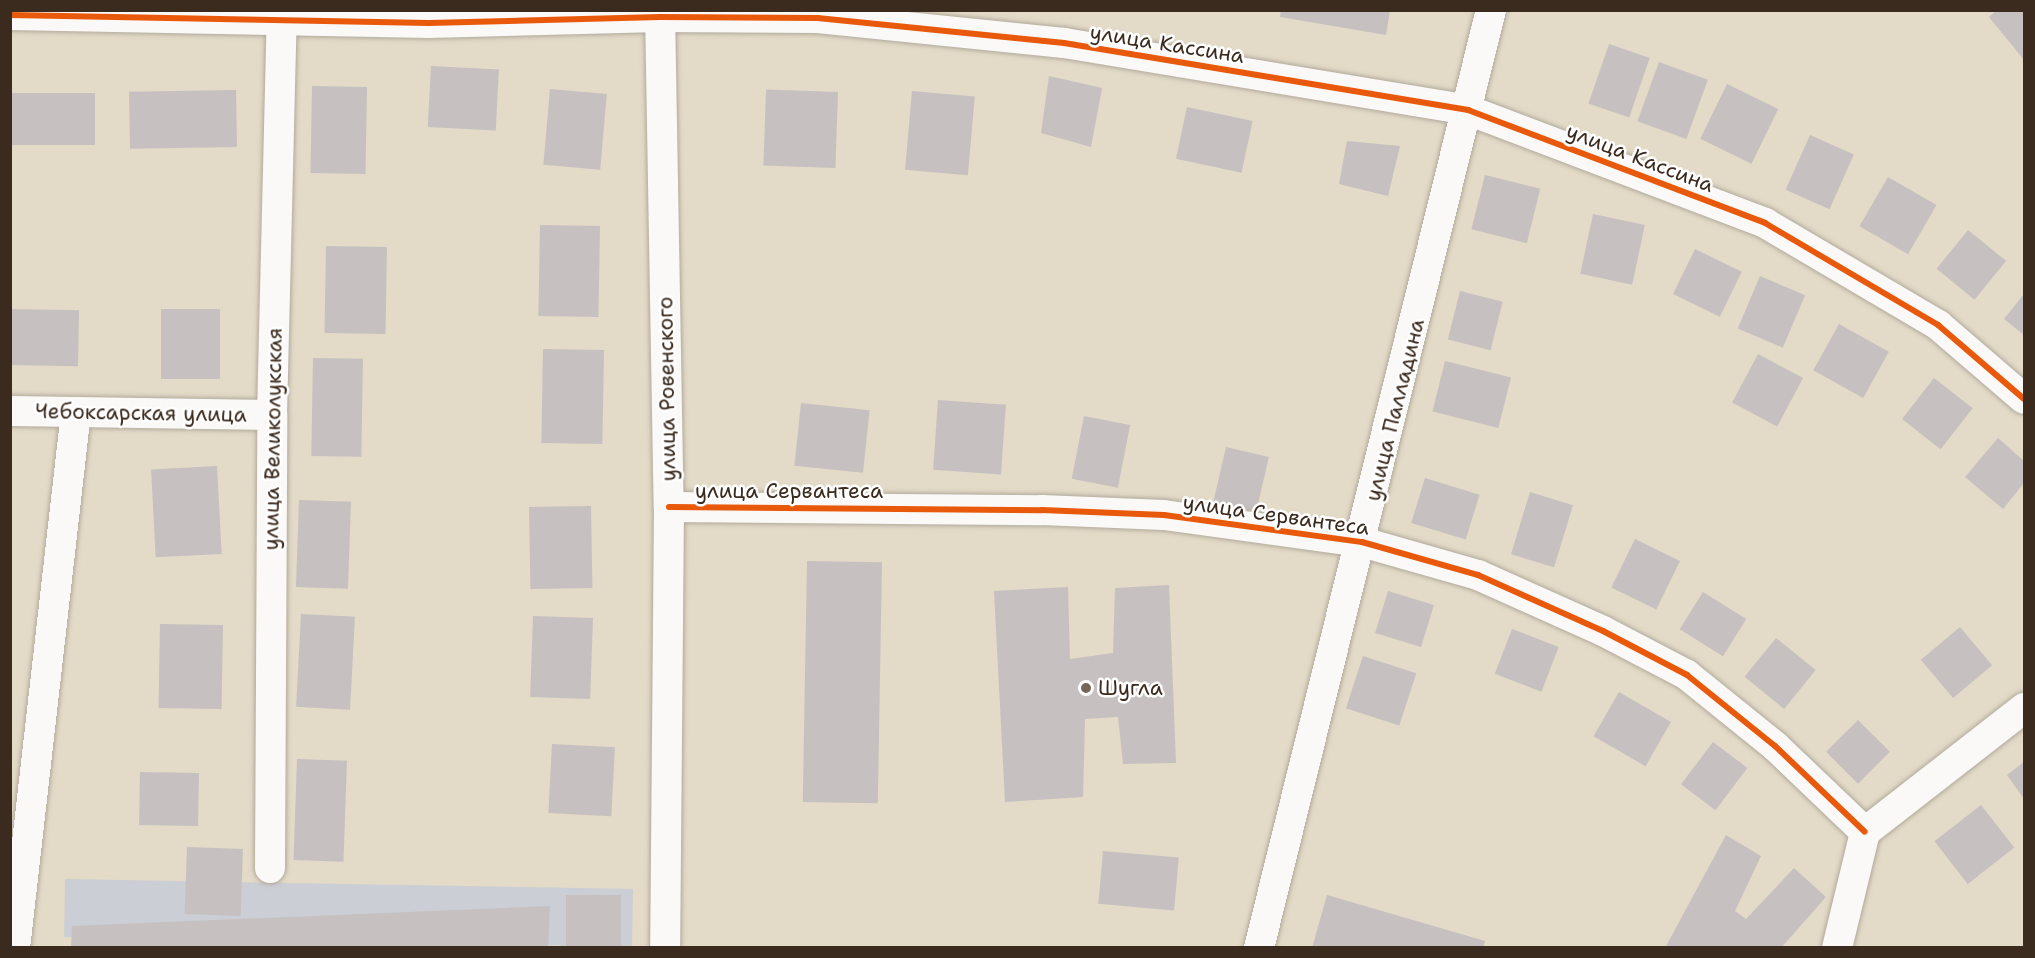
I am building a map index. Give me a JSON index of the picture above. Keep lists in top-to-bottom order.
{
  "streets": {
    "street": [
      "улица Кассина",
      "улица Ровенского",
      "улица Палладина",
      "Чебоксарская улица",
      "улица Великолукская",
      "улица Сервантеса"
    ]
  },
  "crossings": [
    ["улица Кассина", "улица Ровенского"],
    ["улица Кассина", "улица Палладина"],
    ["улица Кассина", "улица Великолукская"],
    ["улица Ровенского", "улица Сервантеса"],
    ["улица Палладина", "улица Сервантеса"],
    ["Чебоксарская улица", "улица Великолукская"]
  ],
  "places": ["Шугла"]
}
